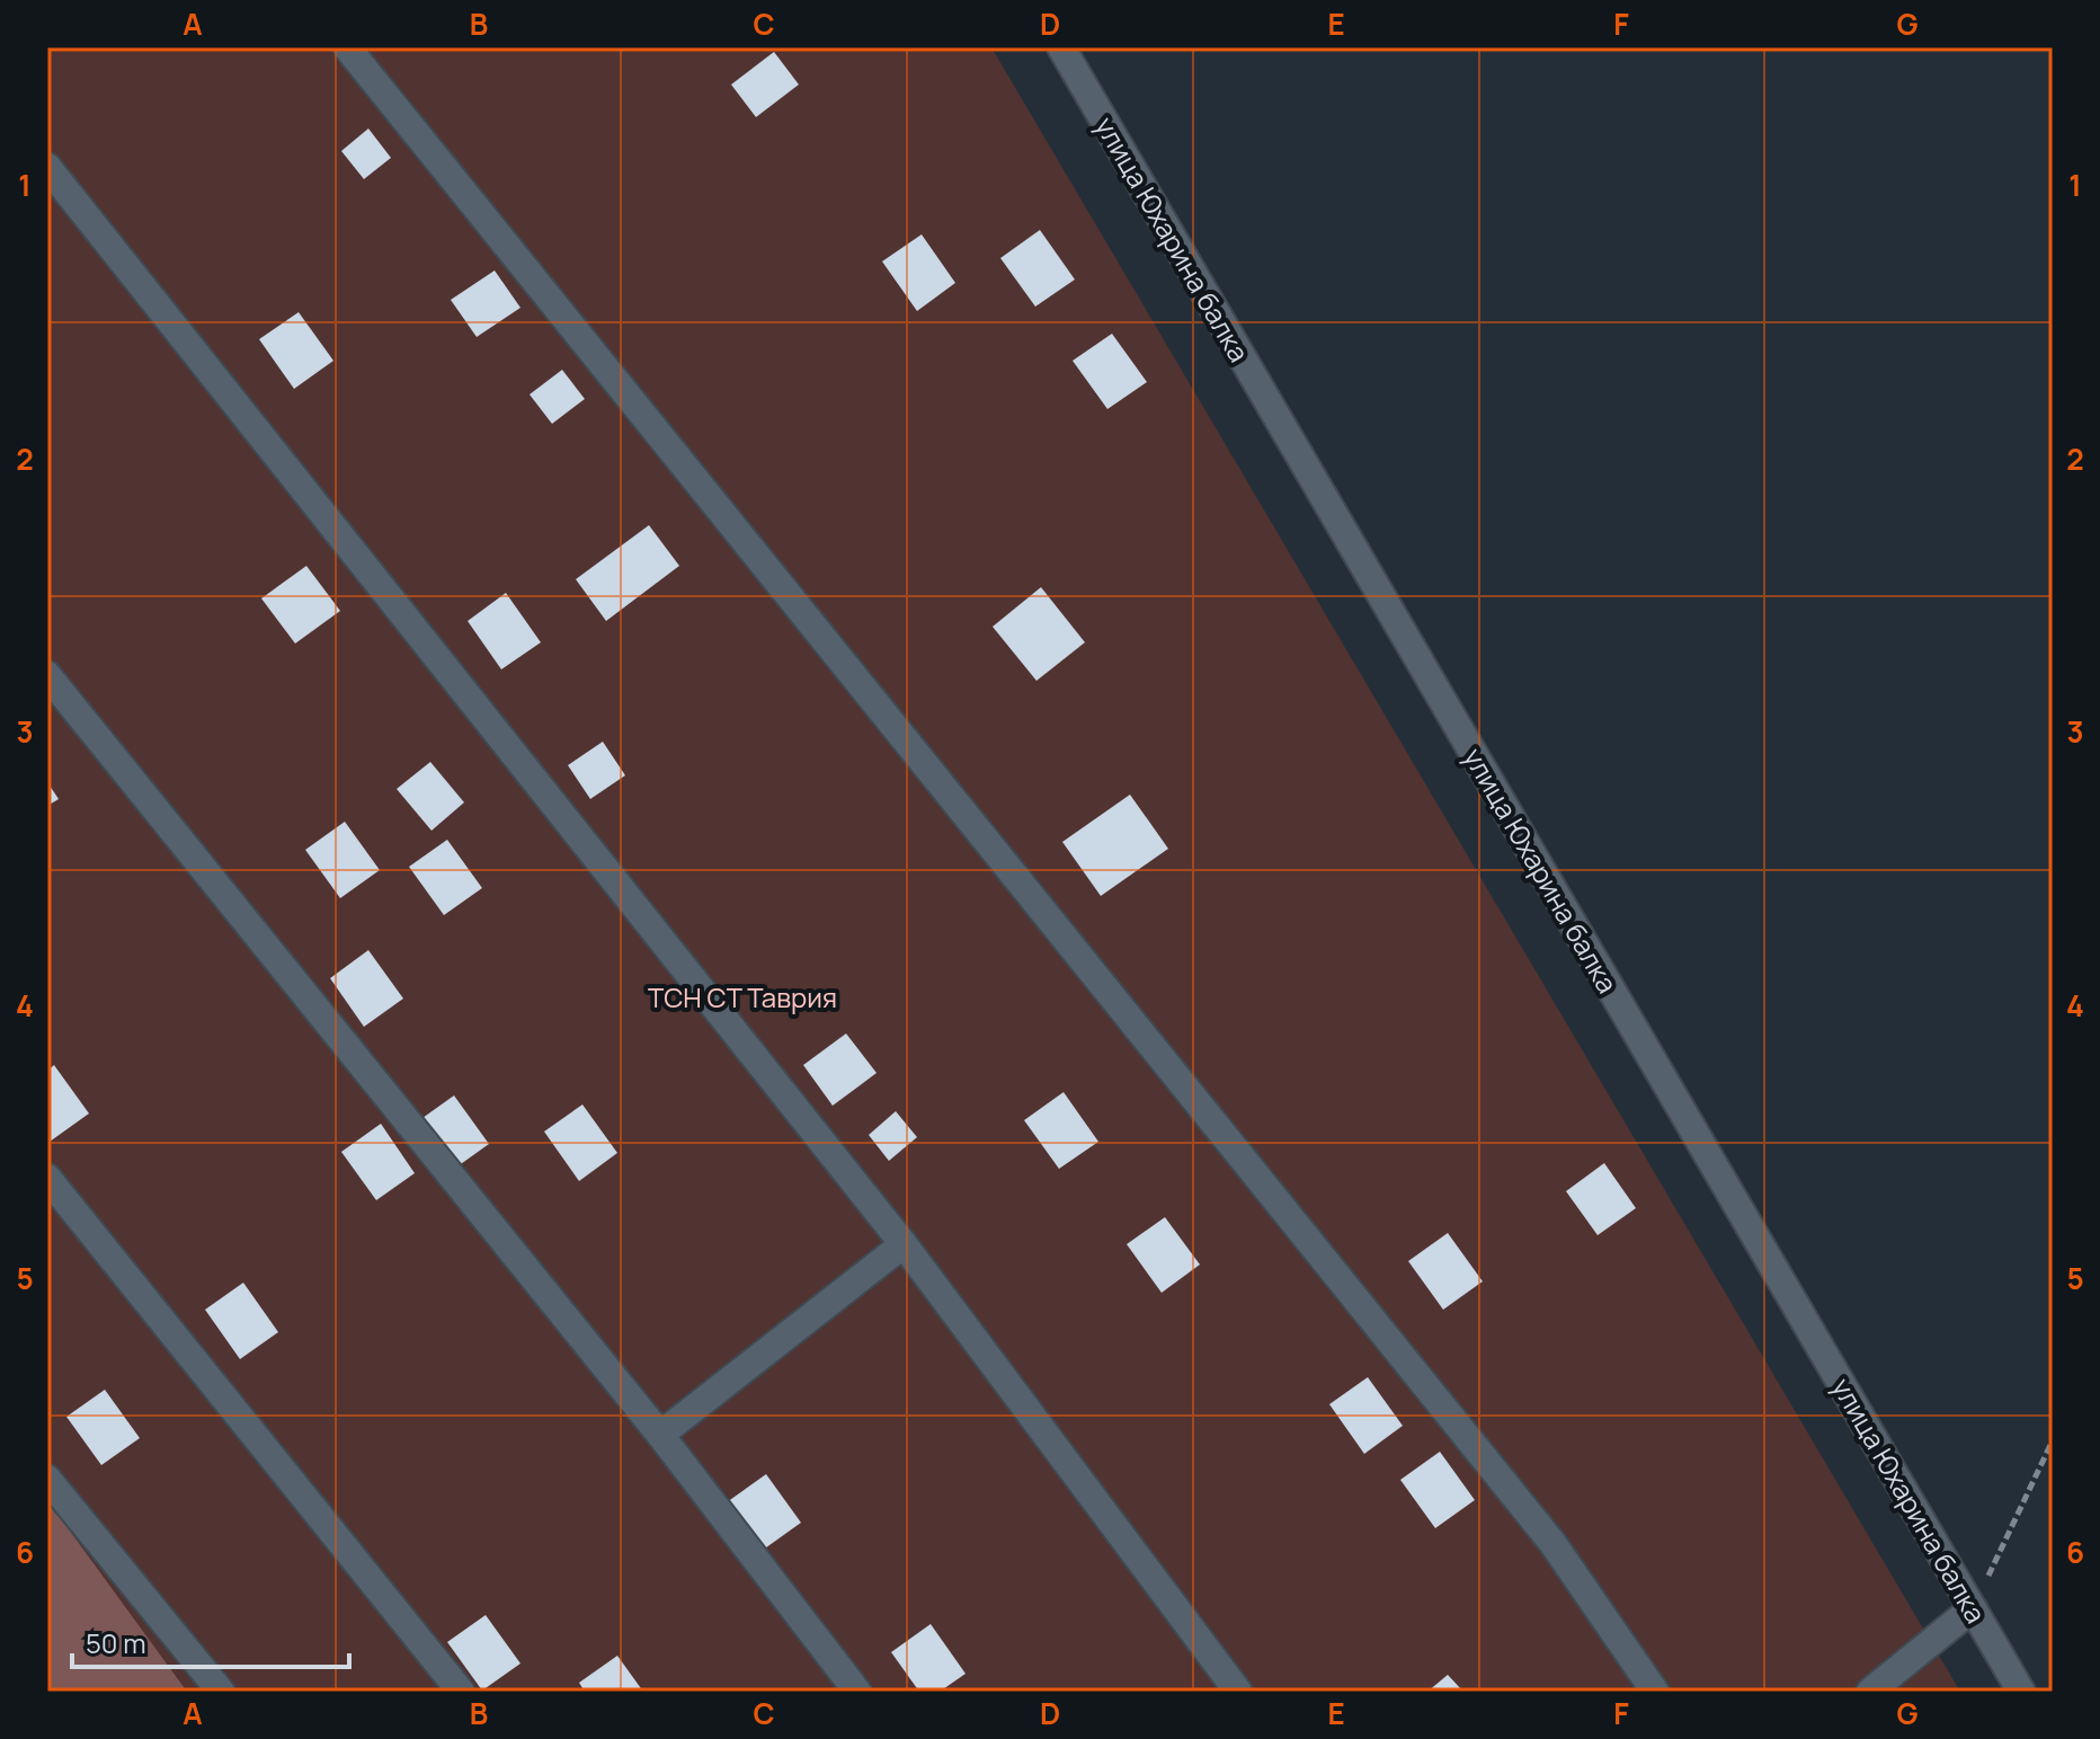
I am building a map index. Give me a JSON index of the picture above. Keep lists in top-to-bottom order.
{
  "streets": {
    "street": ["улица Юхарина балка"]
  },
  "parks": ["ТСН СТ Таврия"],
  "scale_bar": "50 m",
  "grid": {
    "columns": [
      "A",
      "B",
      "C",
      "D",
      "E",
      "F",
      "G"
    ],
    "rows": [
      "1",
      "2",
      "3",
      "4",
      "5",
      "6"
    ]
  }
}
